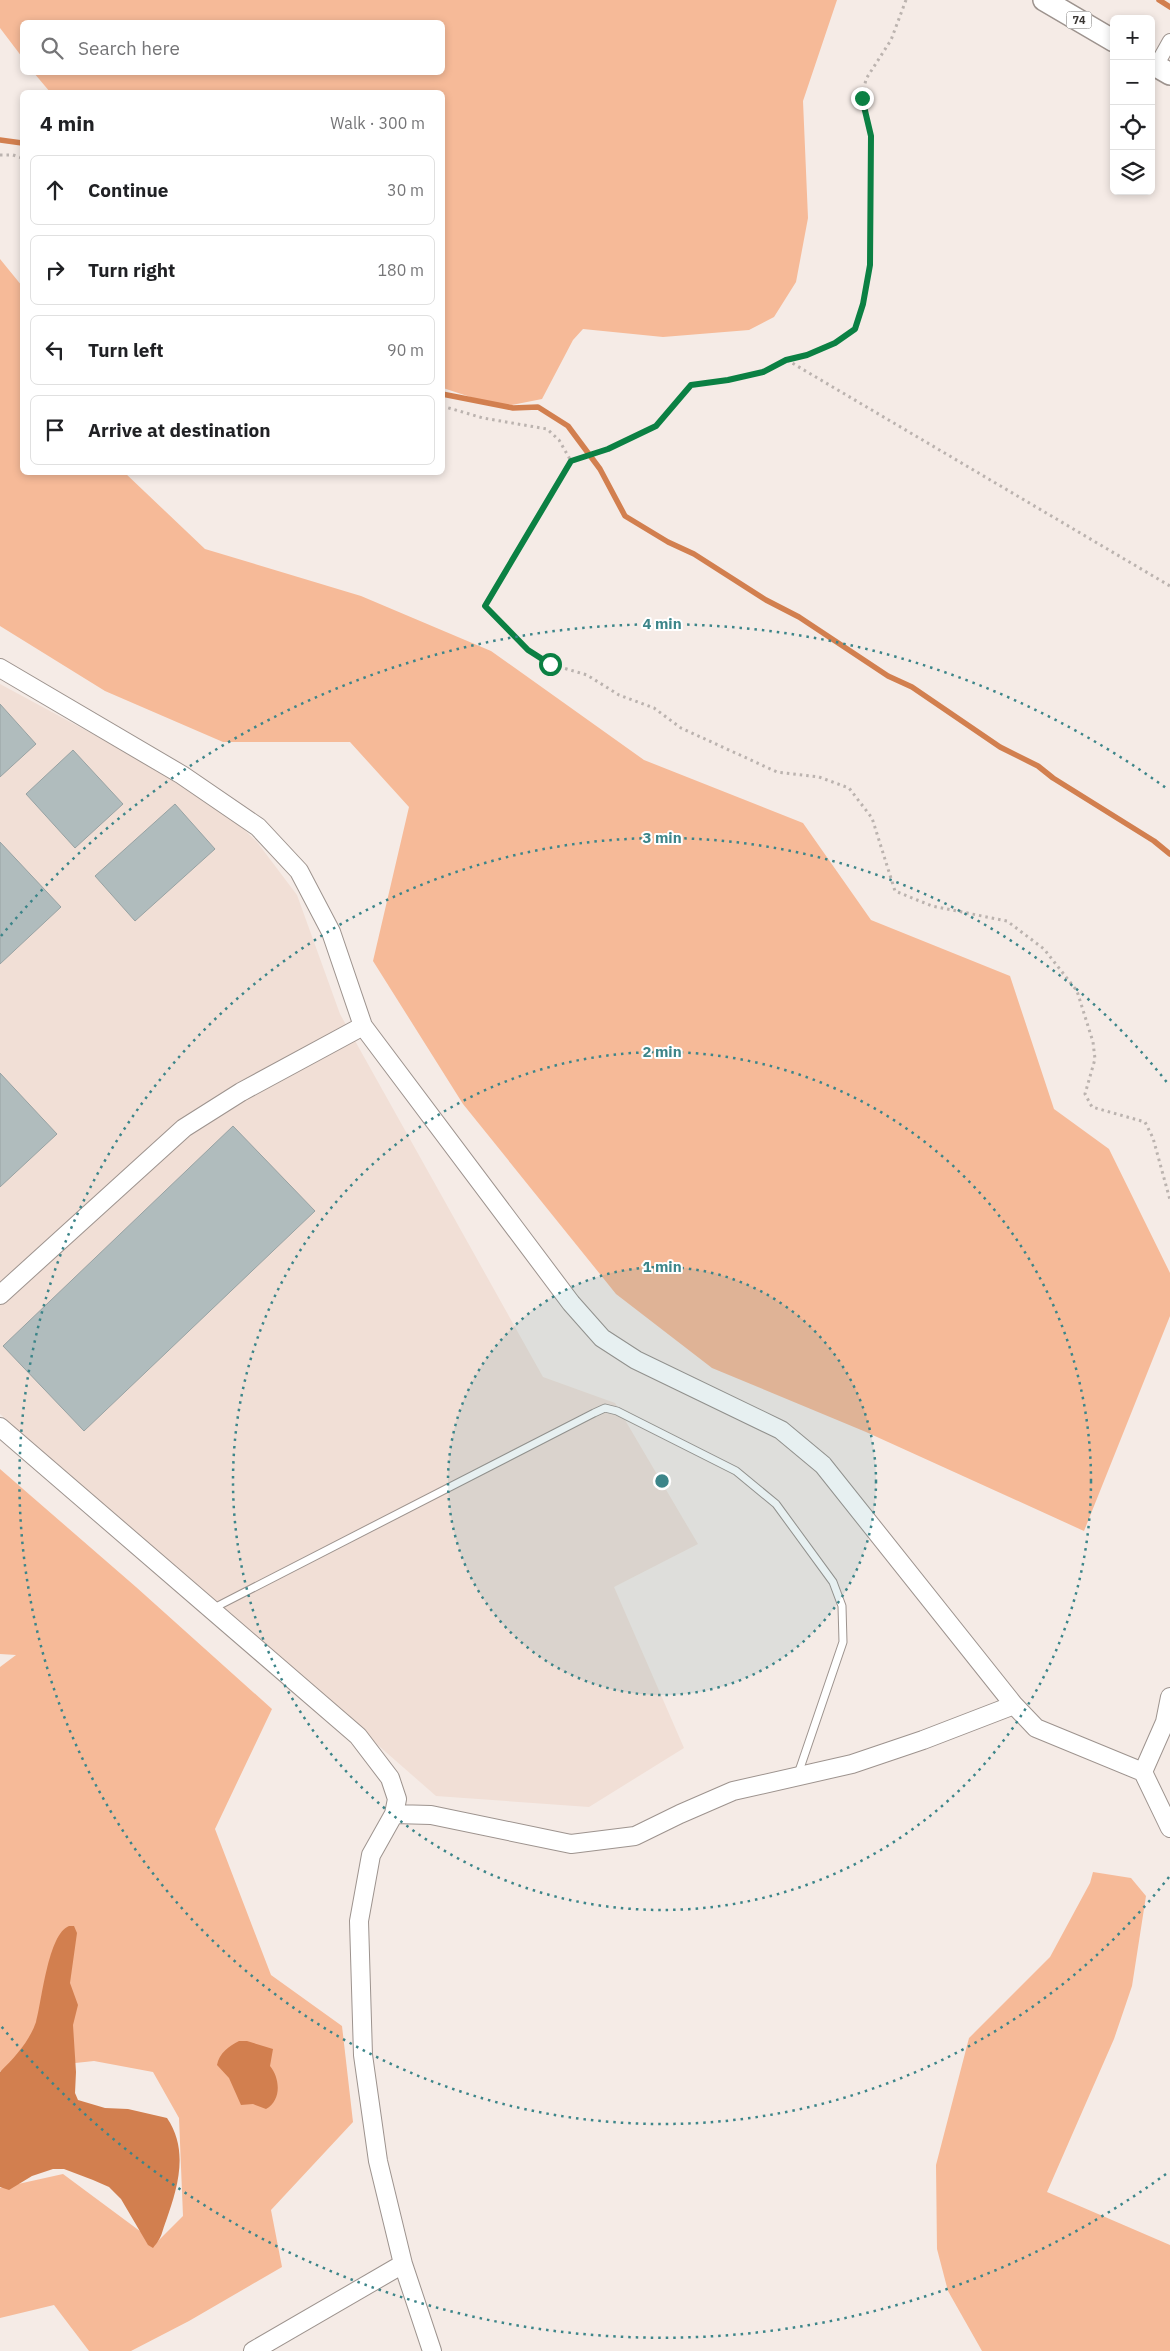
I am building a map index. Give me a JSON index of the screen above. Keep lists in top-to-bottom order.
{
  "streets": {
    "main road": ["74"]
  },
  "page": {
    "map_buttons": ["+", "−"],
    "search": "Search here",
    "heading": ["4 min", "Walk · 300 m"],
    "list": [
      ["Continue", "30 m"],
      ["Turn right", "180 m"],
      ["Turn left", "90 m"],
      "Arrive at destination"
    ]
  },
  "rings": [
    "4 min",
    "3 min",
    "2 min",
    "1 min"
  ]
}
